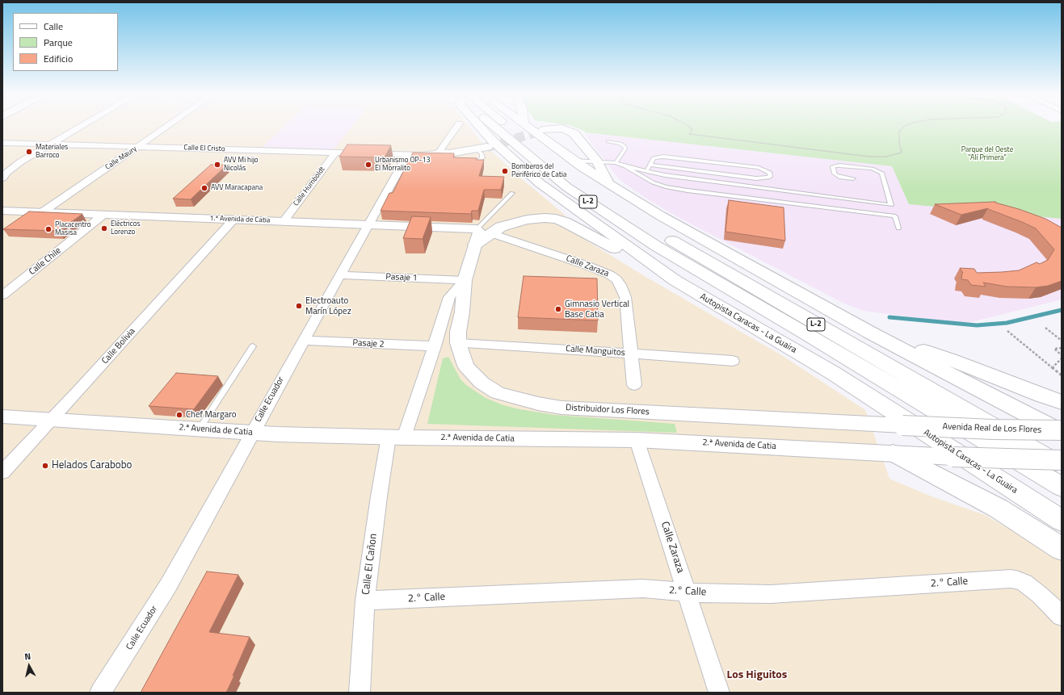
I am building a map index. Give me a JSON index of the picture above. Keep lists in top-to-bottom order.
{
  "streets": {
    "main road": ["L-2", "Autopista Caracas - La Guaira"],
    "street": [
      "Calle El Cristo",
      "Calle Maury",
      "Calle Humboldt",
      "1.ª Avenida de Catia",
      "Calle Chile",
      "Calle Zaraza",
      "Pasaje 1",
      "Pasaje 2",
      "Calle Bolivia",
      "Calle Manguitos",
      "Calle Ecuador",
      "Distribuidor Los Flores",
      "Avenida Real de Los Flores",
      "2.ª Avenida de Catia",
      "Calle El Cañon",
      "2.° Calle"
    ]
  },
  "crossings": [
    ["Calle El Cristo", "Calle Maury"],
    ["Calle El Cristo", "Calle Humboldt"],
    ["Calle El Cristo", "Calle Ecuador"],
    ["Calle Maury", "1.ª Avenida de Catia"],
    ["Calle Humboldt", "1.ª Avenida de Catia"],
    ["L-2", "Autopista Caracas - La Guaira"],
    ["L-2", "Avenida Real de Los Flores"],
    ["1.ª Avenida de Catia", "Calle Chile"],
    ["1.ª Avenida de Catia", "Calle Bolivia"],
    ["1.ª Avenida de Catia", "Calle Ecuador"],
    ["1.ª Avenida de Catia", "Distribuidor Los Flores"],
    ["Calle Zaraza", "Calle Manguitos"],
    ["Calle Zaraza", "2.ª Avenida de Catia"],
    ["Calle Zaraza", "2.° Calle"],
    ["Pasaje 1", "Calle Ecuador"],
    ["Pasaje 1", "Distribuidor Los Flores"],
    ["Pasaje 1", "Calle El Cañon"],
    ["Pasaje 2", "Calle Ecuador"],
    ["Pasaje 2", "Calle El Cañon"],
    ["Calle Bolivia", "2.ª Avenida de Catia"],
    ["Calle Manguitos", "Distribuidor Los Flores"],
    ["Calle Ecuador", "2.ª Avenida de Catia"],
    ["Distribuidor Los Flores", "Avenida Real de Los Flores"],
    ["Distribuidor Los Flores", "Calle El Cañon"],
    ["2.ª Avenida de Catia", "Calle El Cañon"],
    ["Calle El Cañon", "2.° Calle"]
  ],
  "districts": ["Los Higuitos"],
  "parks": ["Parque del Oeste \"Alí Primera\""],
  "places": [
    "Materiales Barroco",
    "AVV Mi hijo Nicolás",
    "Urbanismo OP-13 El Morralito",
    "Bomberos del Periférico de Catia",
    "AVV Maracapana",
    "Eléctricos Lorenzo",
    "Placacentro Masisa",
    "Electroauto Marín López",
    "Gimnasio Vertical Base Catia",
    "Chef Margaro",
    "Helados Carabobo"
  ],
  "legend": ["Calle", "Parque", "Edificio"],
  "north": "top"
}
